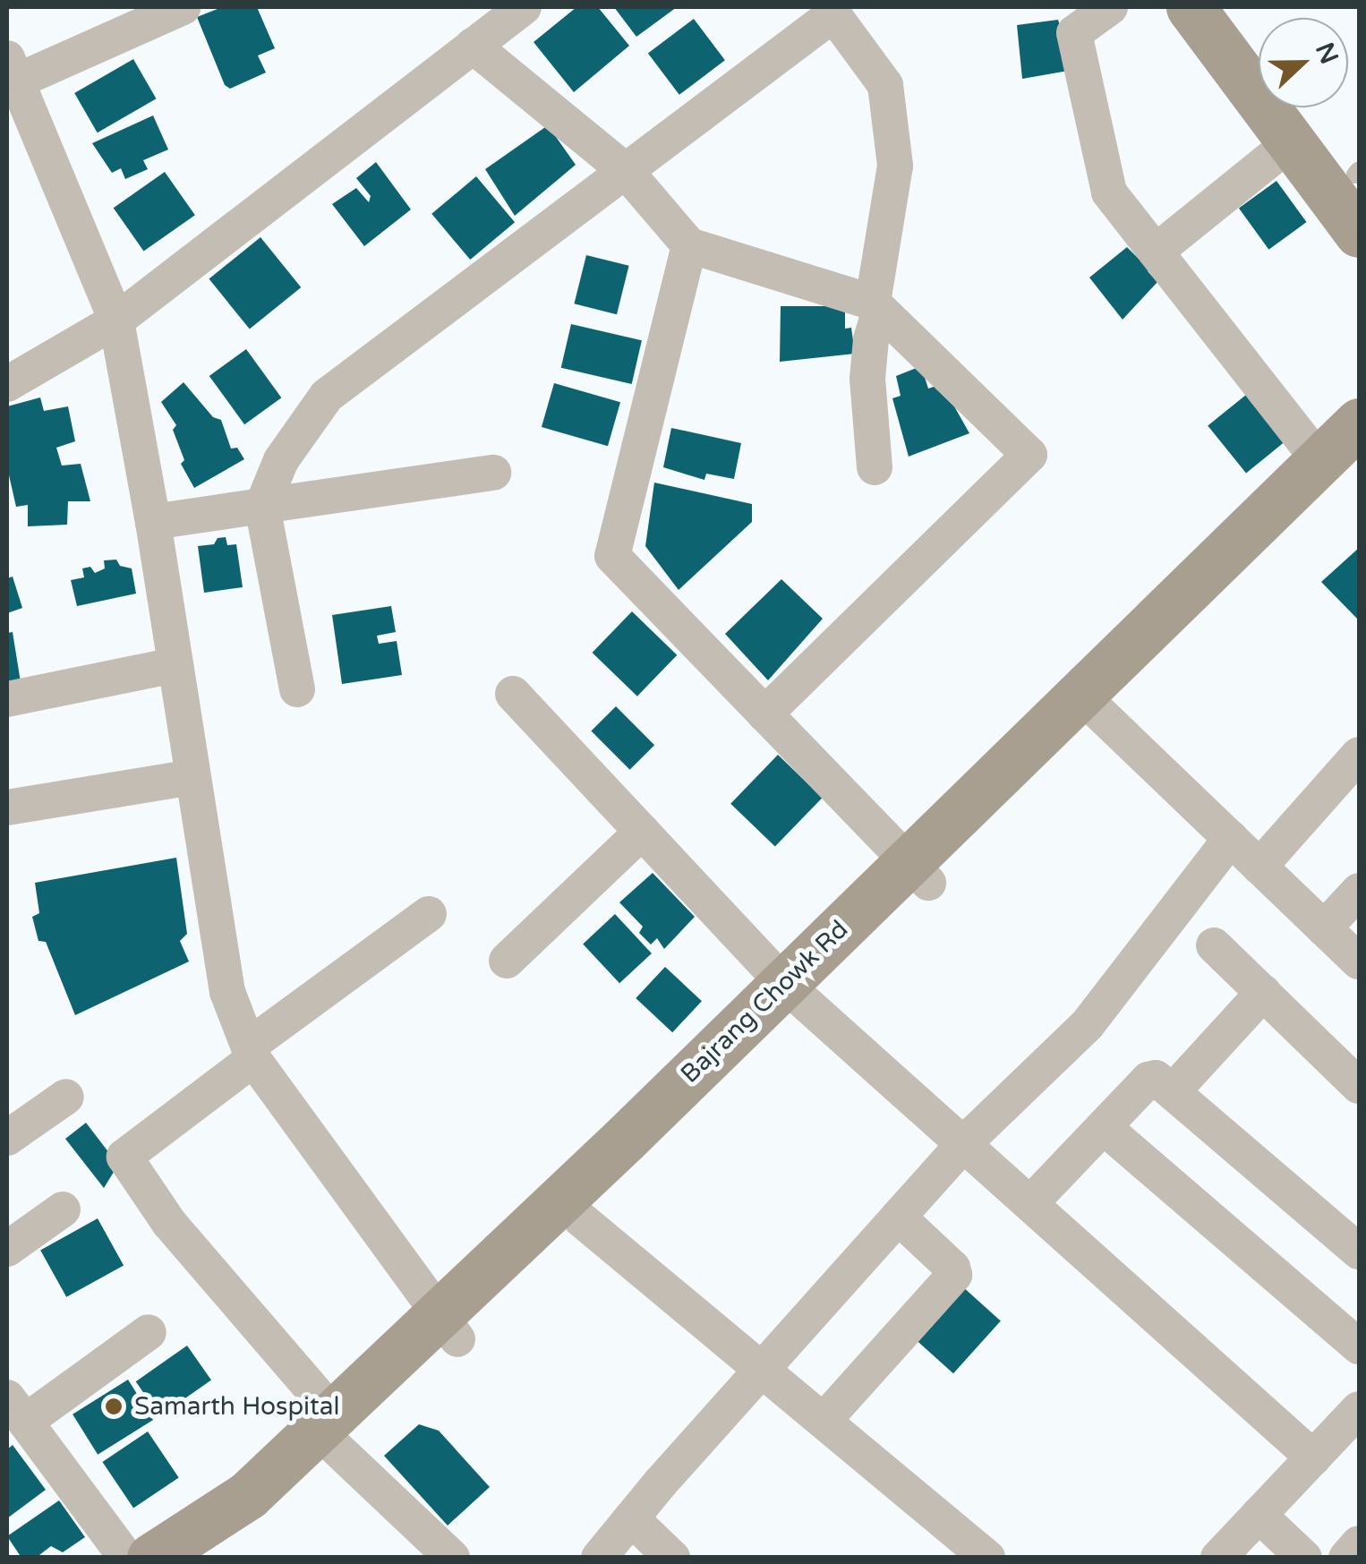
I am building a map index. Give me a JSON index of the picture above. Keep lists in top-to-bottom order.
{
  "streets": {
    "street": ["Bajrang Chowk Rd"]
  },
  "places": ["Samarth Hospital"],
  "north": "right"
}
